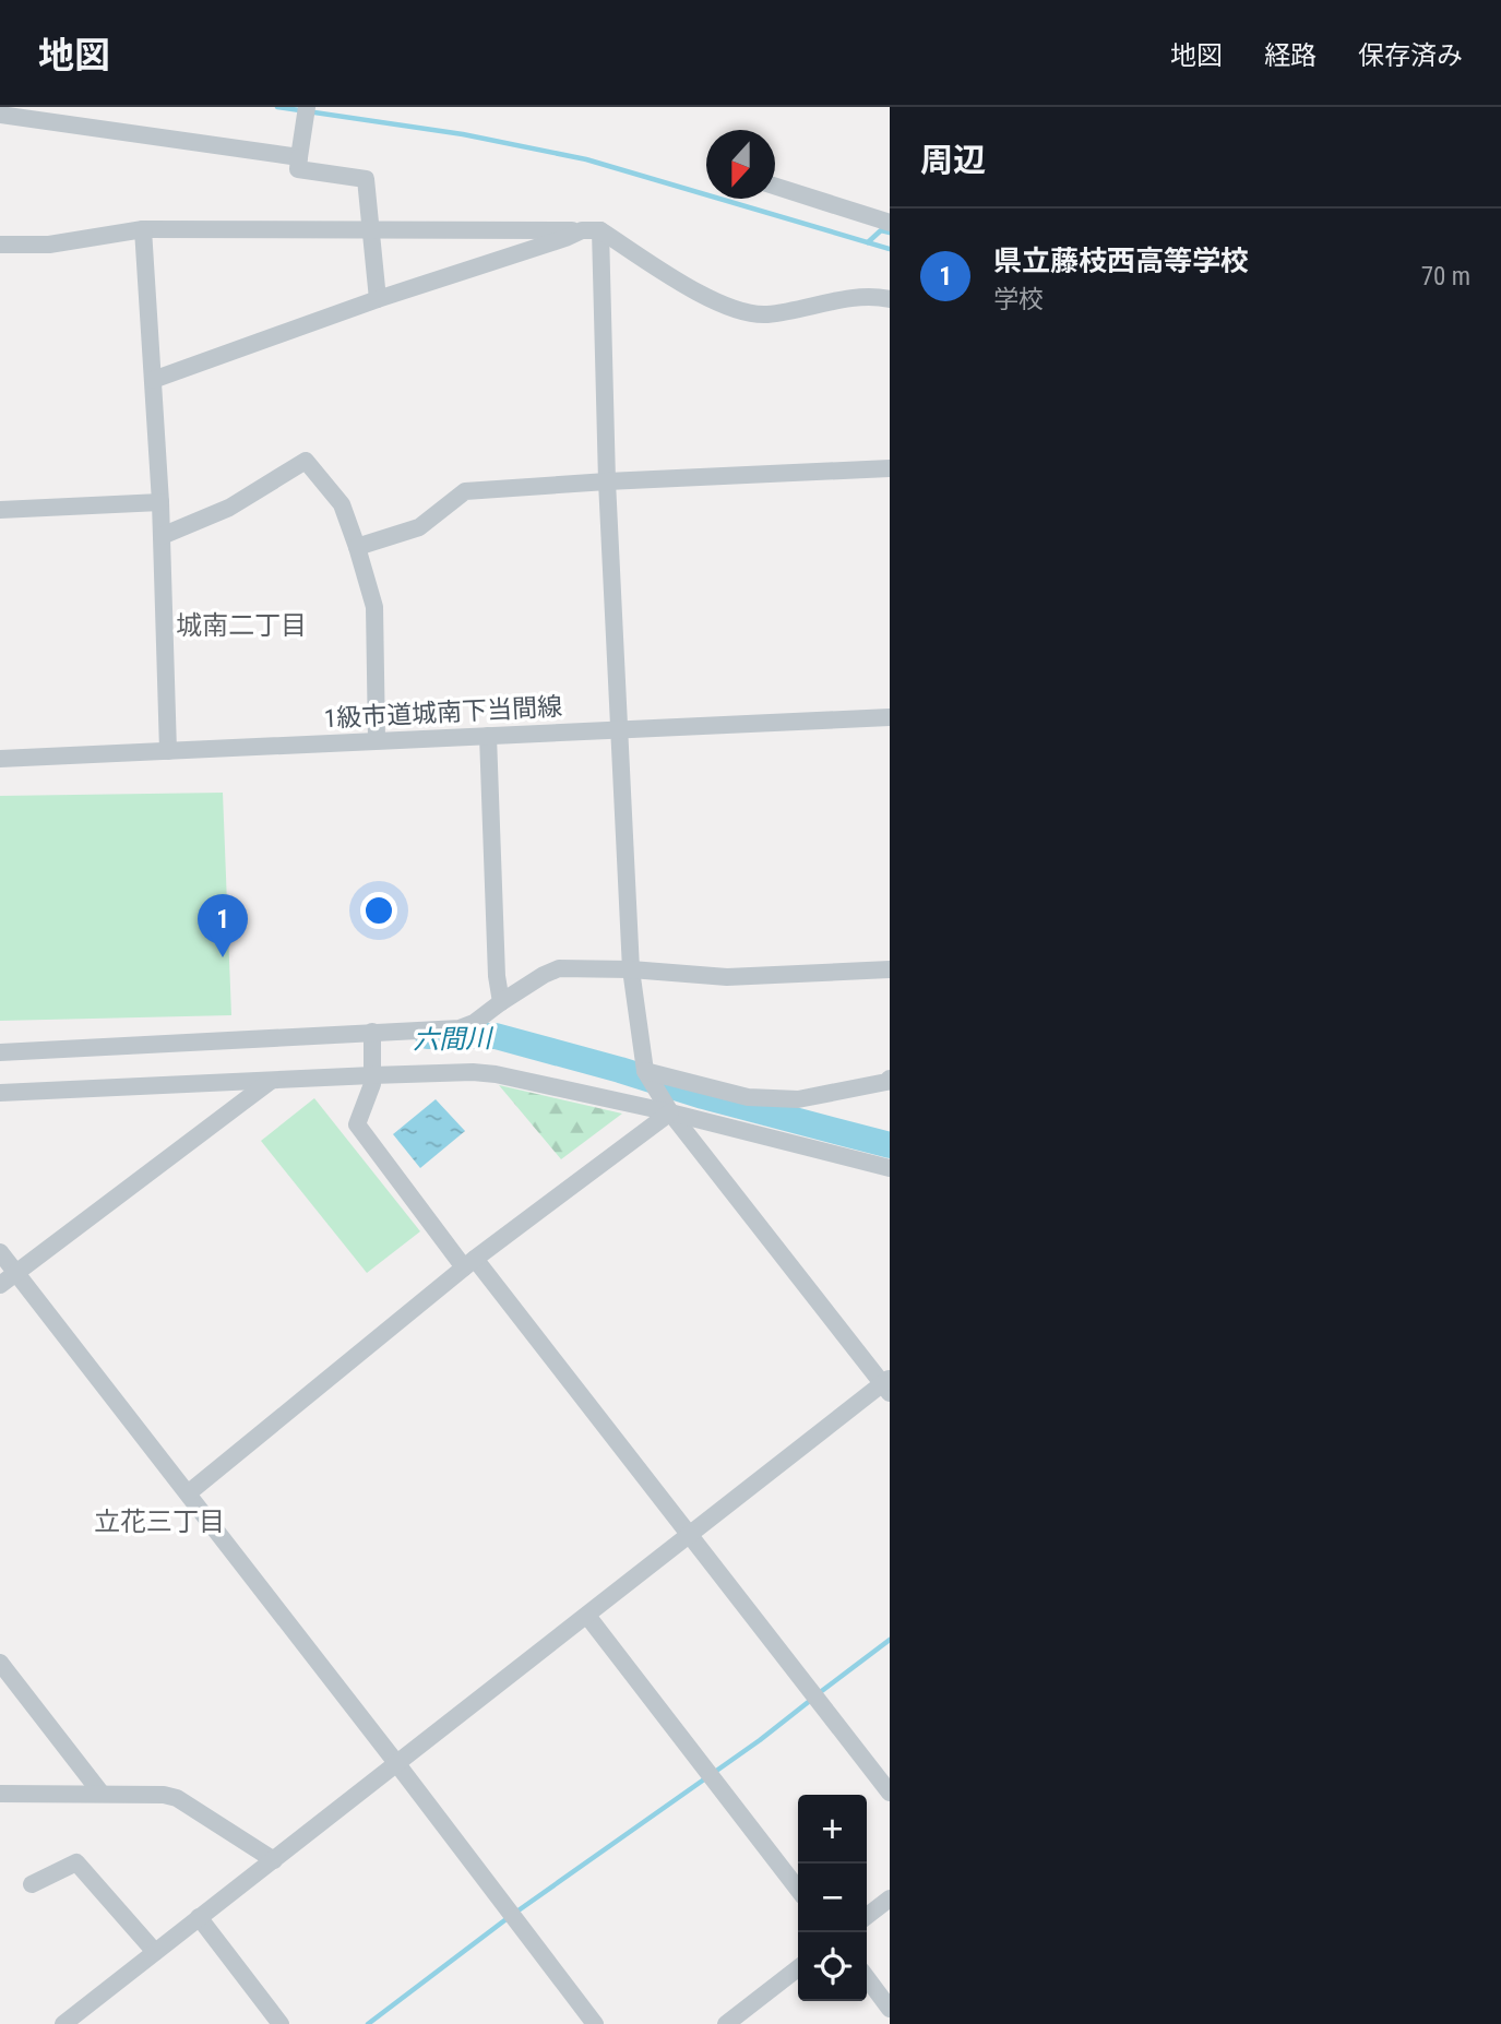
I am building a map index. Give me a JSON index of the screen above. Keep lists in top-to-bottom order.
{
  "streets": {
    "street": ["1級市道城南下当間線"]
  },
  "districts": ["城南二丁目", "立花三丁目"],
  "water": ["六間川"],
  "north": "bottom",
  "page": {
    "header": "地図",
    "nav": ["地図", "経路", "保存済み"],
    "heading": "周辺",
    "list": [
      {
        "mark": "1",
        "name": "県立藤枝西高等学校",
        "note": "学校",
        "value": "70 m"
      }
    ],
    "pins": "1",
    "map_buttons": ["+", "−"]
  }
}
